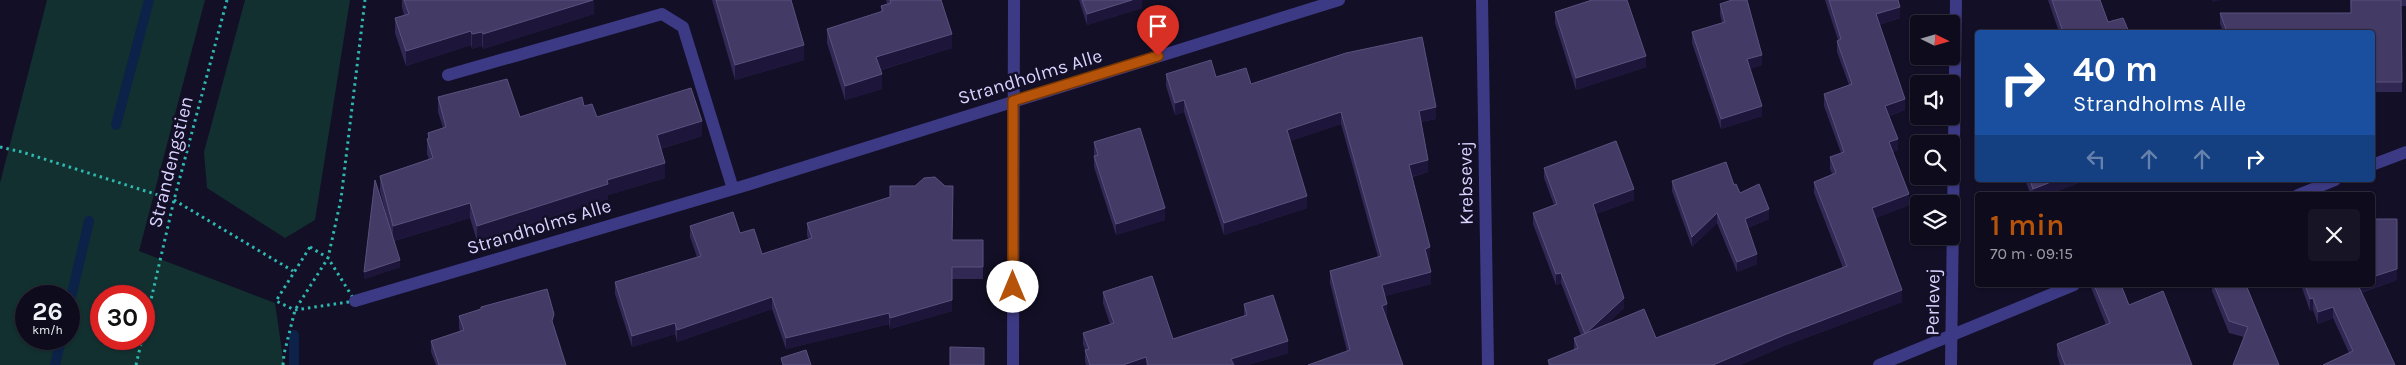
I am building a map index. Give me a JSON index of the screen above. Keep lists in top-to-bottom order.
{
  "streets": {
    "street": ["Strandholms Alle", "Krebsevej", "Perlevej"],
    "path": ["Strandengstien"]
  },
  "north": "right",
  "page": {
    "turn": ["40 m", "Strandholms Alle"],
    "heading": ["1 min", "70 m · 09:15"],
    "speed": "26 km/h",
    "limit": "30"
  }
}
